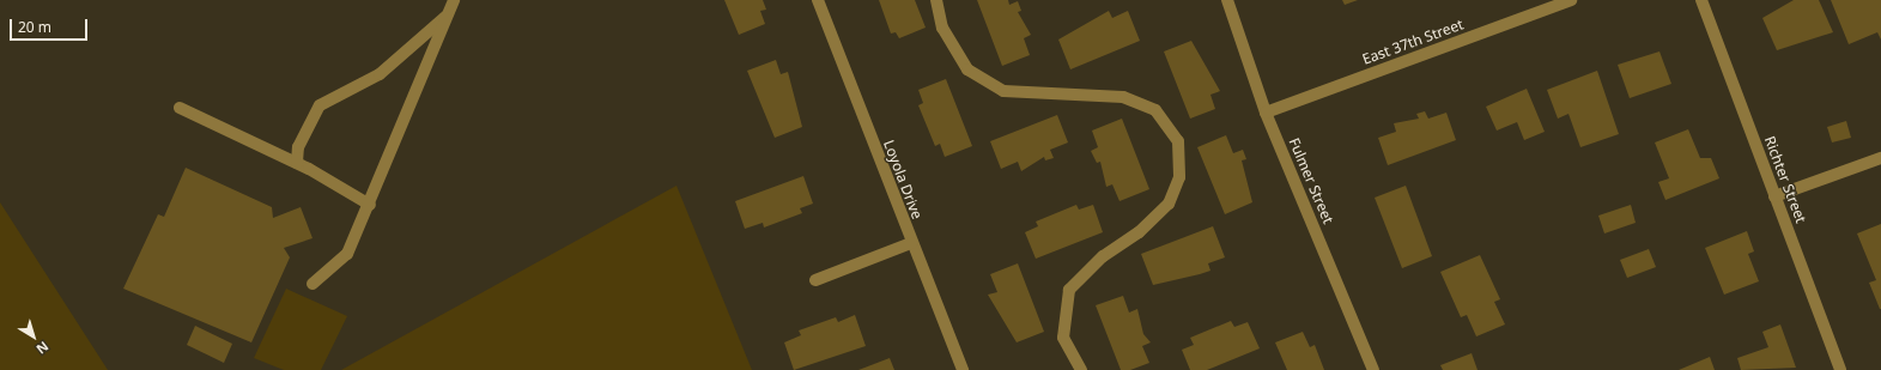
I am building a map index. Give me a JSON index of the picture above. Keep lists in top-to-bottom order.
{
  "streets": {
    "street": [
      "East 37th Street",
      "Loyola Drive",
      "Richter Street",
      "Fulmer Street"
    ]
  },
  "crossings": [
    ["East 37th Street", "Fulmer Street"]
  ],
  "scale_bar": "20 m",
  "north": "bottom right"
}
